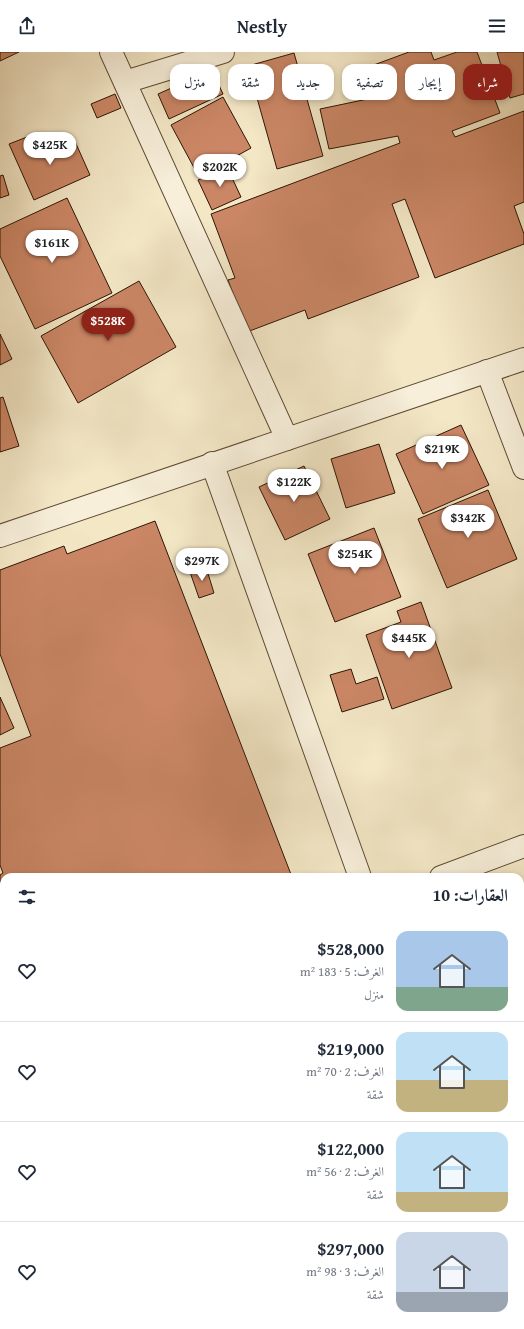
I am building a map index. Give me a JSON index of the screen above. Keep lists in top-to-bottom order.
{
  "page": {
    "header": "Nestly",
    "chip": [
      "شراء",
      "إيجار",
      "تصفية",
      "جديد",
      "شقة",
      "منزل"
    ],
    "price": [
      "$425K",
      "$202K",
      "$161K",
      "$528K",
      "$219K",
      "$122K",
      "$342K",
      "$254K",
      "$297K",
      "$445K"
    ],
    "heading": "العقارات: 10",
    "list": [
      {
        "name": "$528,000",
        "note": "الغرف: 5 · 183 m² · منزل"
      },
      {
        "name": "$219,000",
        "note": "الغرف: 2 · 70 m² · شقة"
      },
      {
        "name": "$122,000",
        "note": "الغرف: 2 · 56 m² · شقة"
      },
      {
        "name": "$297,000",
        "note": "الغرف: 3 · 98 m² · شقة"
      }
    ]
  }
}
